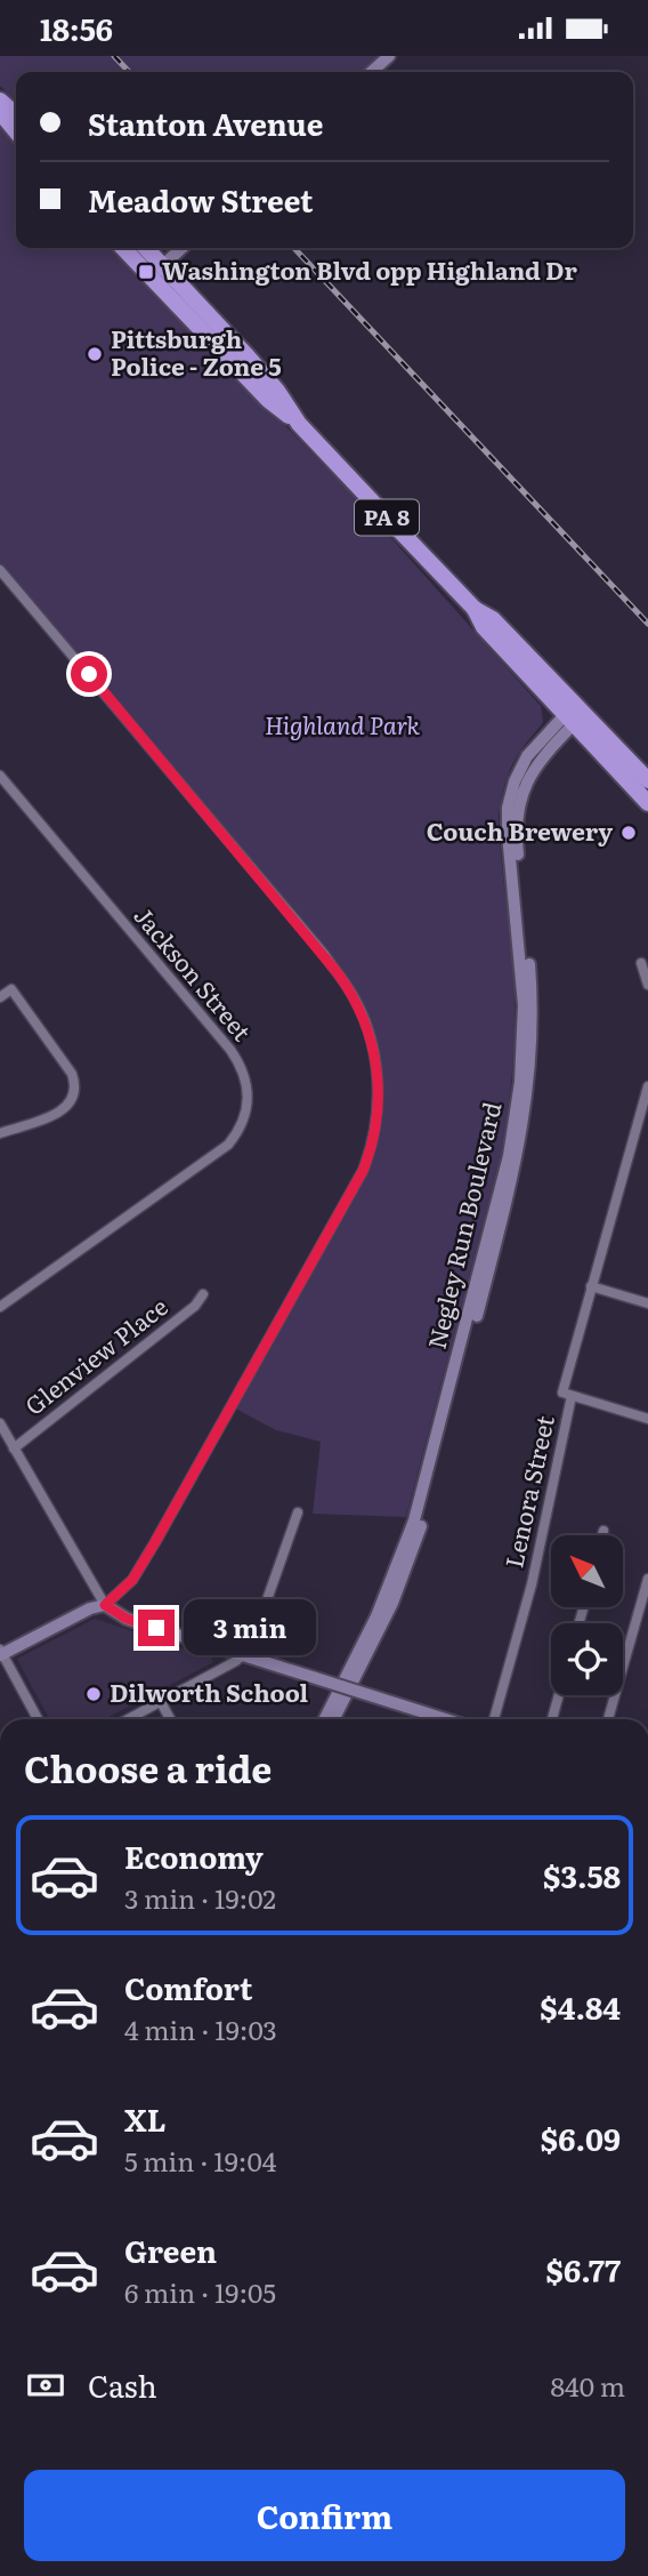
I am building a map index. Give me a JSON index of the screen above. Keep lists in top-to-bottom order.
{
  "streets": {
    "highway": ["PA 8"],
    "main road": ["Negley Run Boulevard"],
    "street": ["Jackson Street", "Glenview Place", "Lenora Street"]
  },
  "crossings": [
    ["PA 8", "Negley Run Boulevard"]
  ],
  "parks": ["Highland Park"],
  "places": {
    "transit": ["Washington Blvd opp Highland Dr"],
    "other": ["Pittsburgh Police - Zone 5", "Couch Brewery", "Dilworth School"]
  },
  "north": "top left",
  "page": {
    "status": "18:56",
    "banner": ["Stanton Avenue", "Meadow Street"],
    "bubble": "3 min",
    "heading": "Choose a ride",
    "list": [
      {
        "name": "Economy",
        "note": "3 min · 19:02",
        "value": "$3.58"
      },
      {
        "name": "Comfort",
        "note": "4 min · 19:03",
        "value": "$4.84"
      },
      {
        "name": "XL",
        "note": "5 min · 19:04",
        "value": "$6.09"
      },
      {
        "name": "Green",
        "note": "6 min · 19:05",
        "value": "$6.77"
      }
    ],
    "pay": ["Cash", "840 m"],
    "buttons": "Confirm"
  }
}
